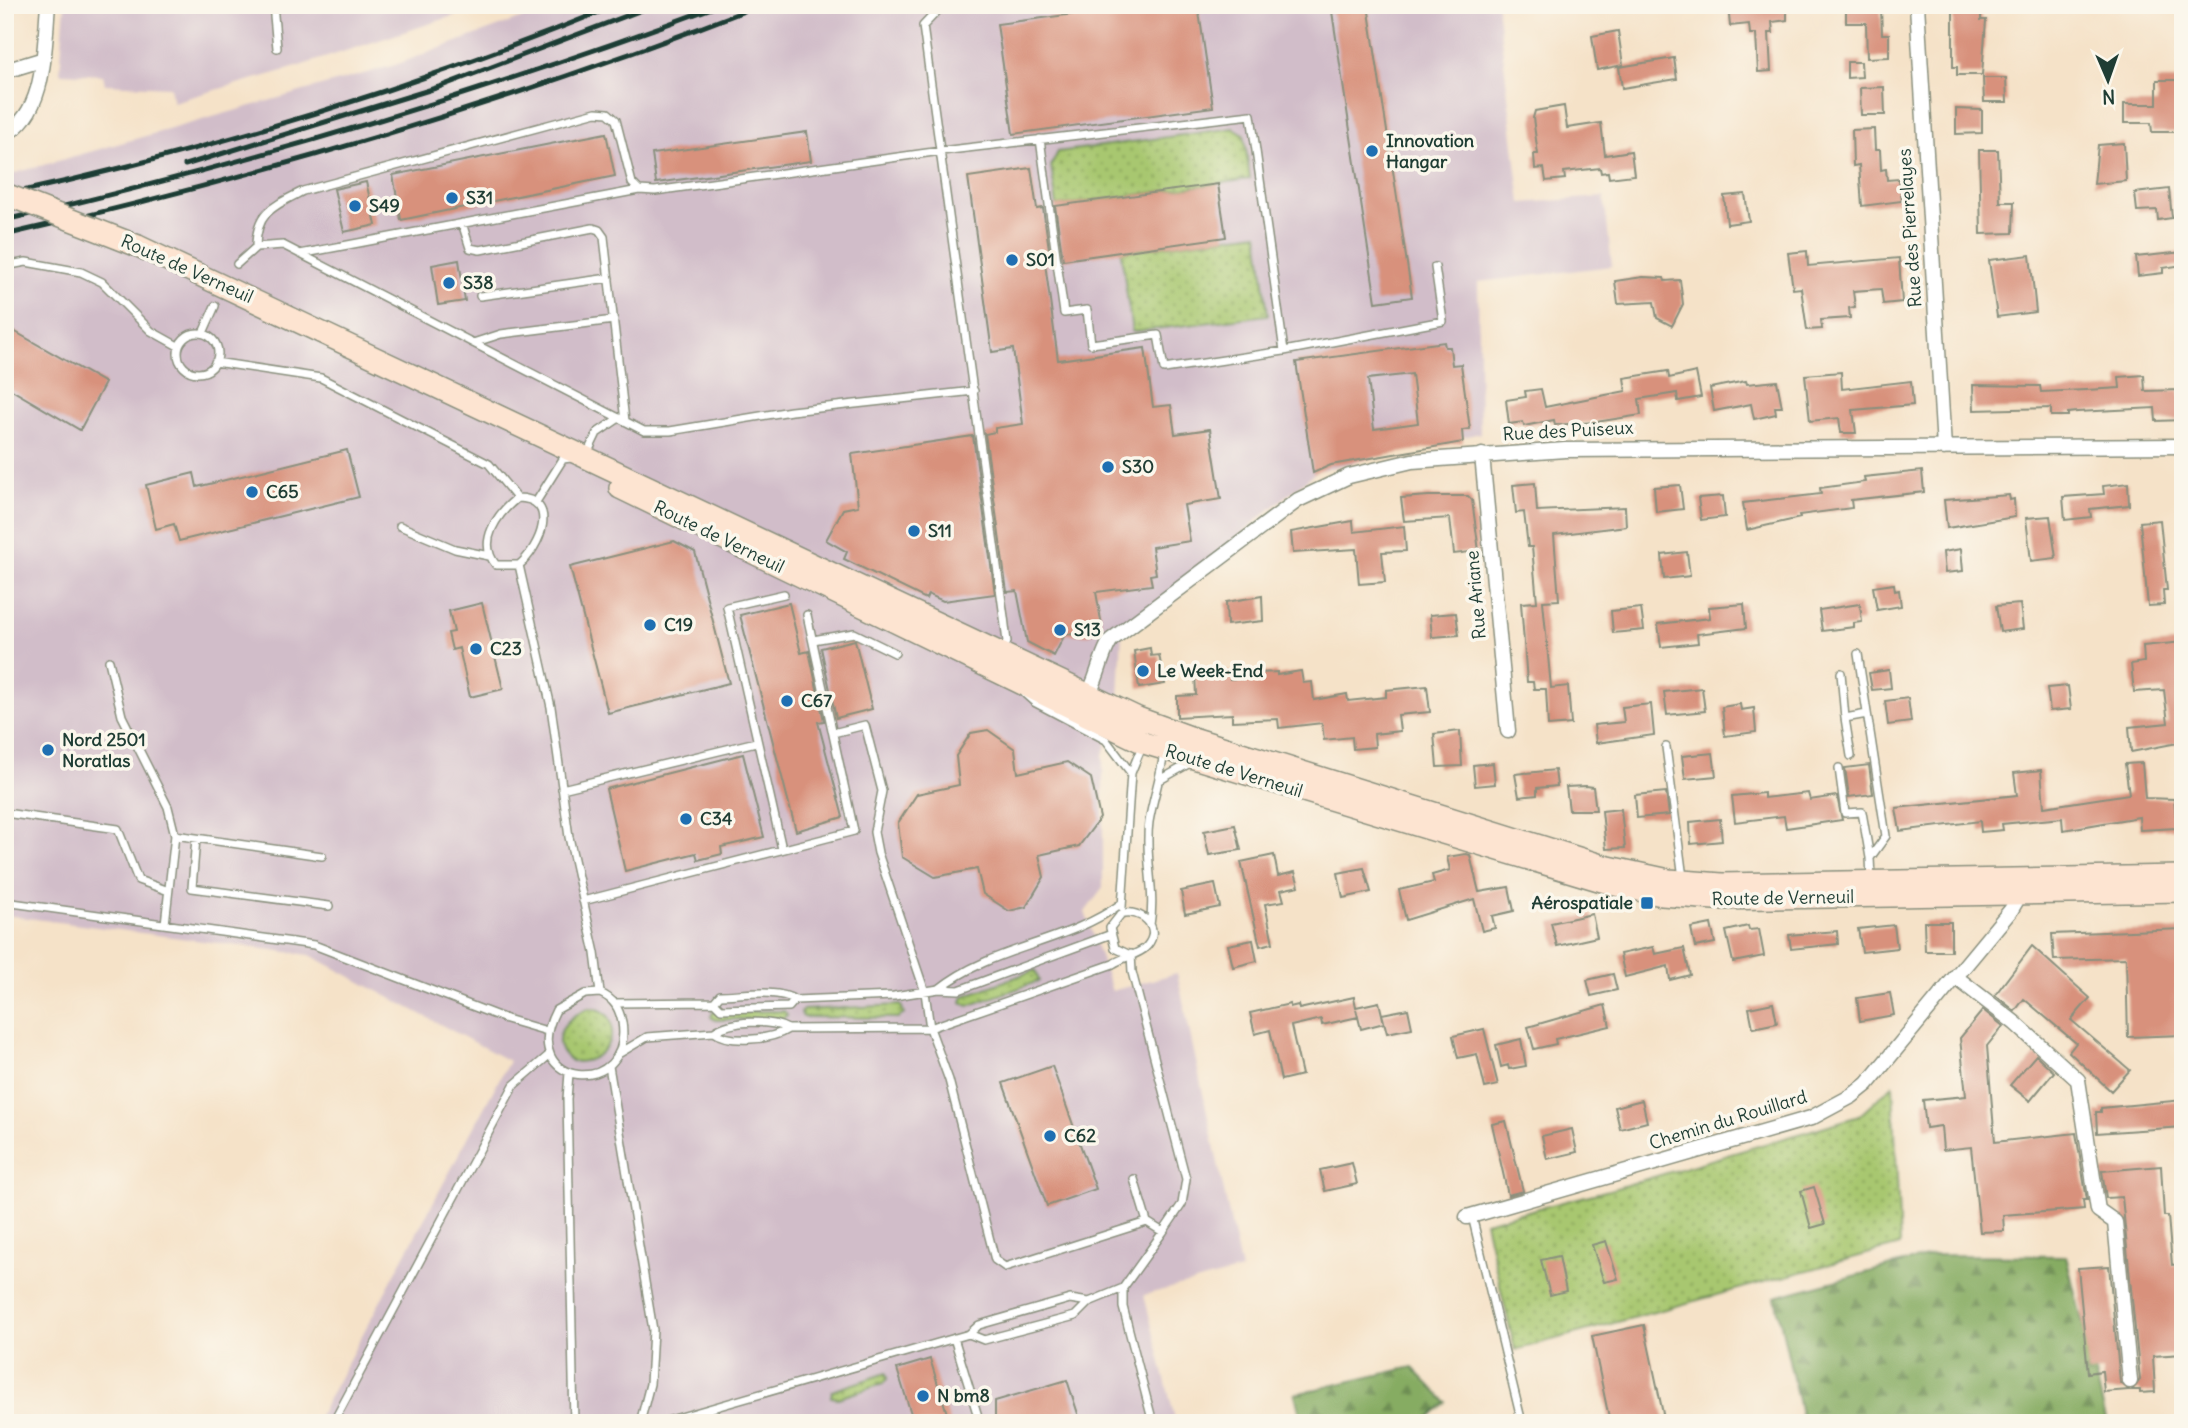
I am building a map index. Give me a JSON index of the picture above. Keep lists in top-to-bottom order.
{
  "streets": {
    "main road": ["Route de Verneuil"],
    "street": [
      "Rue des Pierrelayes",
      "Rue des Puiseux",
      "Rue Ariane",
      "Chemin du Rouillard"
    ]
  },
  "crossings": [
    ["Rue des Pierrelayes", "Rue des Puiseux"],
    ["Route de Verneuil", "Rue des Puiseux"],
    ["Route de Verneuil", "Chemin du Rouillard"],
    ["Rue des Puiseux", "Rue Ariane"]
  ],
  "places": {
    "other": [
      "Innovation Hangar",
      "S31",
      "S49",
      "S01",
      "S38",
      "S30",
      "C65",
      "S11",
      "C19",
      "S13",
      "C23",
      "Le Week-End",
      "C67",
      "Nord 2501 Noratlas",
      "C34",
      "C62",
      "N bm8"
    ],
    "transit": ["Aérospatiale"]
  },
  "north": "bottom"
}
